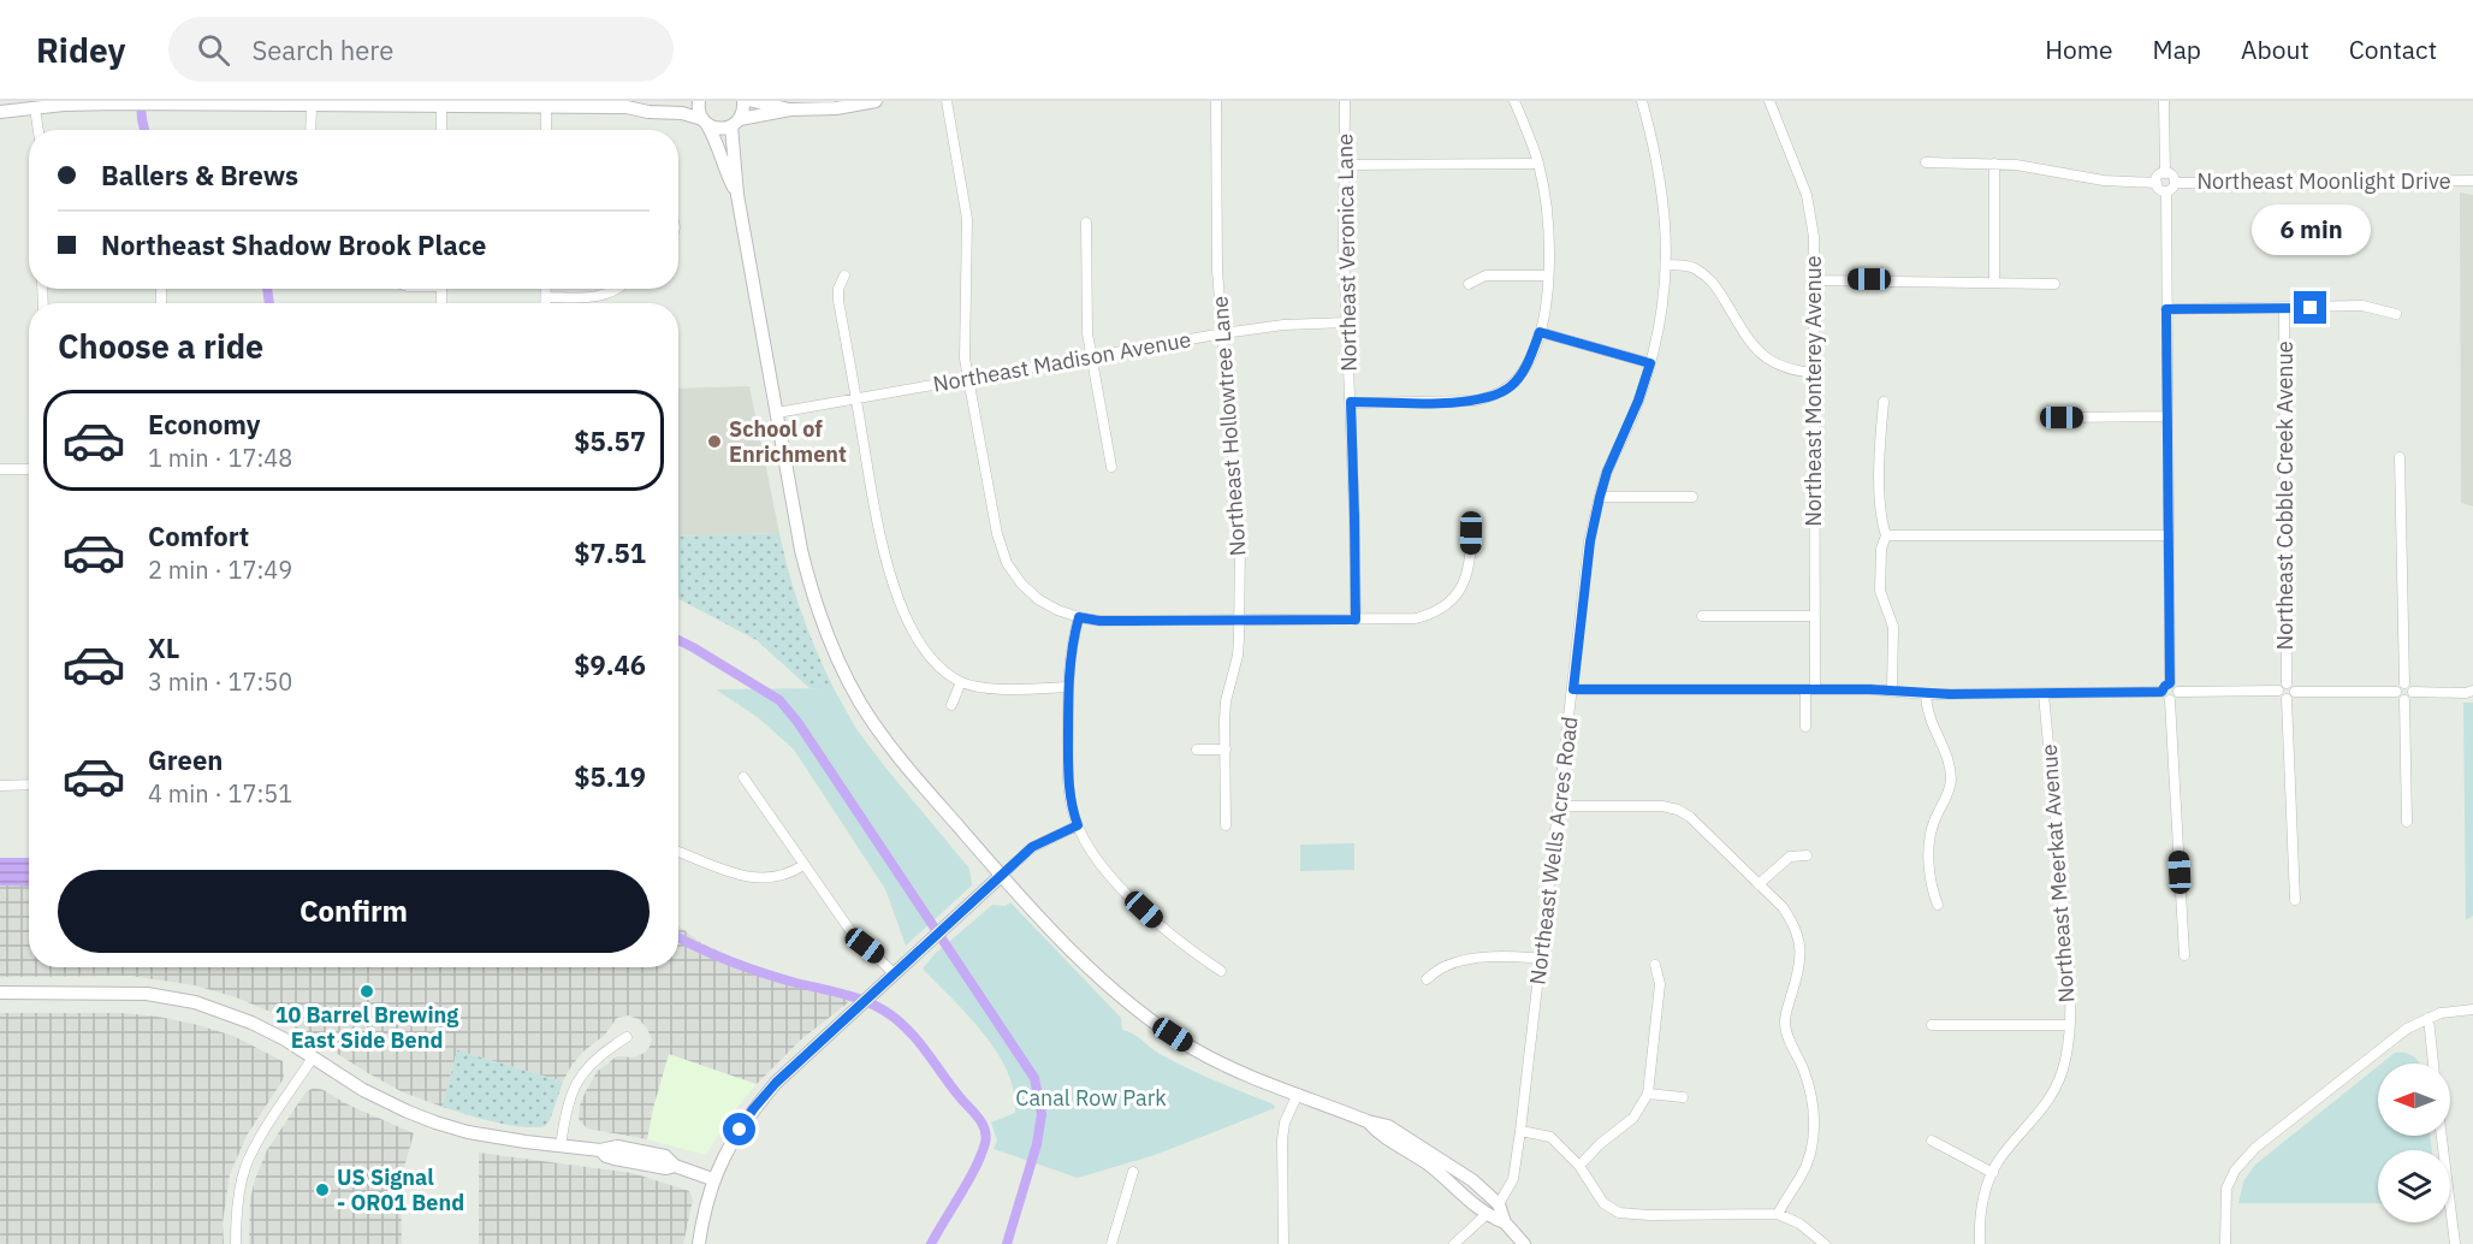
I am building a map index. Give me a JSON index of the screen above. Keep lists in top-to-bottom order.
{
  "streets": {
    "street": [
      "Northeast Moonlight Drive",
      "Northeast Veronica Lane",
      "Northeast Madison Avenue",
      "Northeast Monterey Avenue",
      "Northeast Hollowtree Lane",
      "Northeast Cobble Creek Avenue",
      "Northeast Wells Acres Road",
      "Northeast Meerkat Avenue"
    ]
  },
  "crossings": [
    ["Northeast Veronica Lane", "Northeast Madison Avenue"],
    ["Northeast Madison Avenue", "Northeast Hollowtree Lane"]
  ],
  "parks": ["Canal Row Park"],
  "places": ["School of Enrichment", "10 Barrel Brewing East Side Bend", "US Signal - OR01 Bend"],
  "north": "left",
  "page": {
    "header": "Ridey",
    "search": "Search here",
    "nav": [
      "Home",
      "Map",
      "About",
      "Contact"
    ],
    "banner": ["Ballers & Brews", "Northeast Shadow Brook Place"],
    "bubble": "6 min",
    "heading": "Choose a ride",
    "list": [
      {
        "name": "Economy",
        "note": "1 min · 17:48",
        "value": "$5.57"
      },
      {
        "name": "Comfort",
        "note": "2 min · 17:49",
        "value": "$7.51"
      },
      {
        "name": "XL",
        "note": "3 min · 17:50",
        "value": "$9.46"
      },
      {
        "name": "Green",
        "note": "4 min · 17:51",
        "value": "$5.19"
      }
    ],
    "buttons": "Confirm"
  }
}
